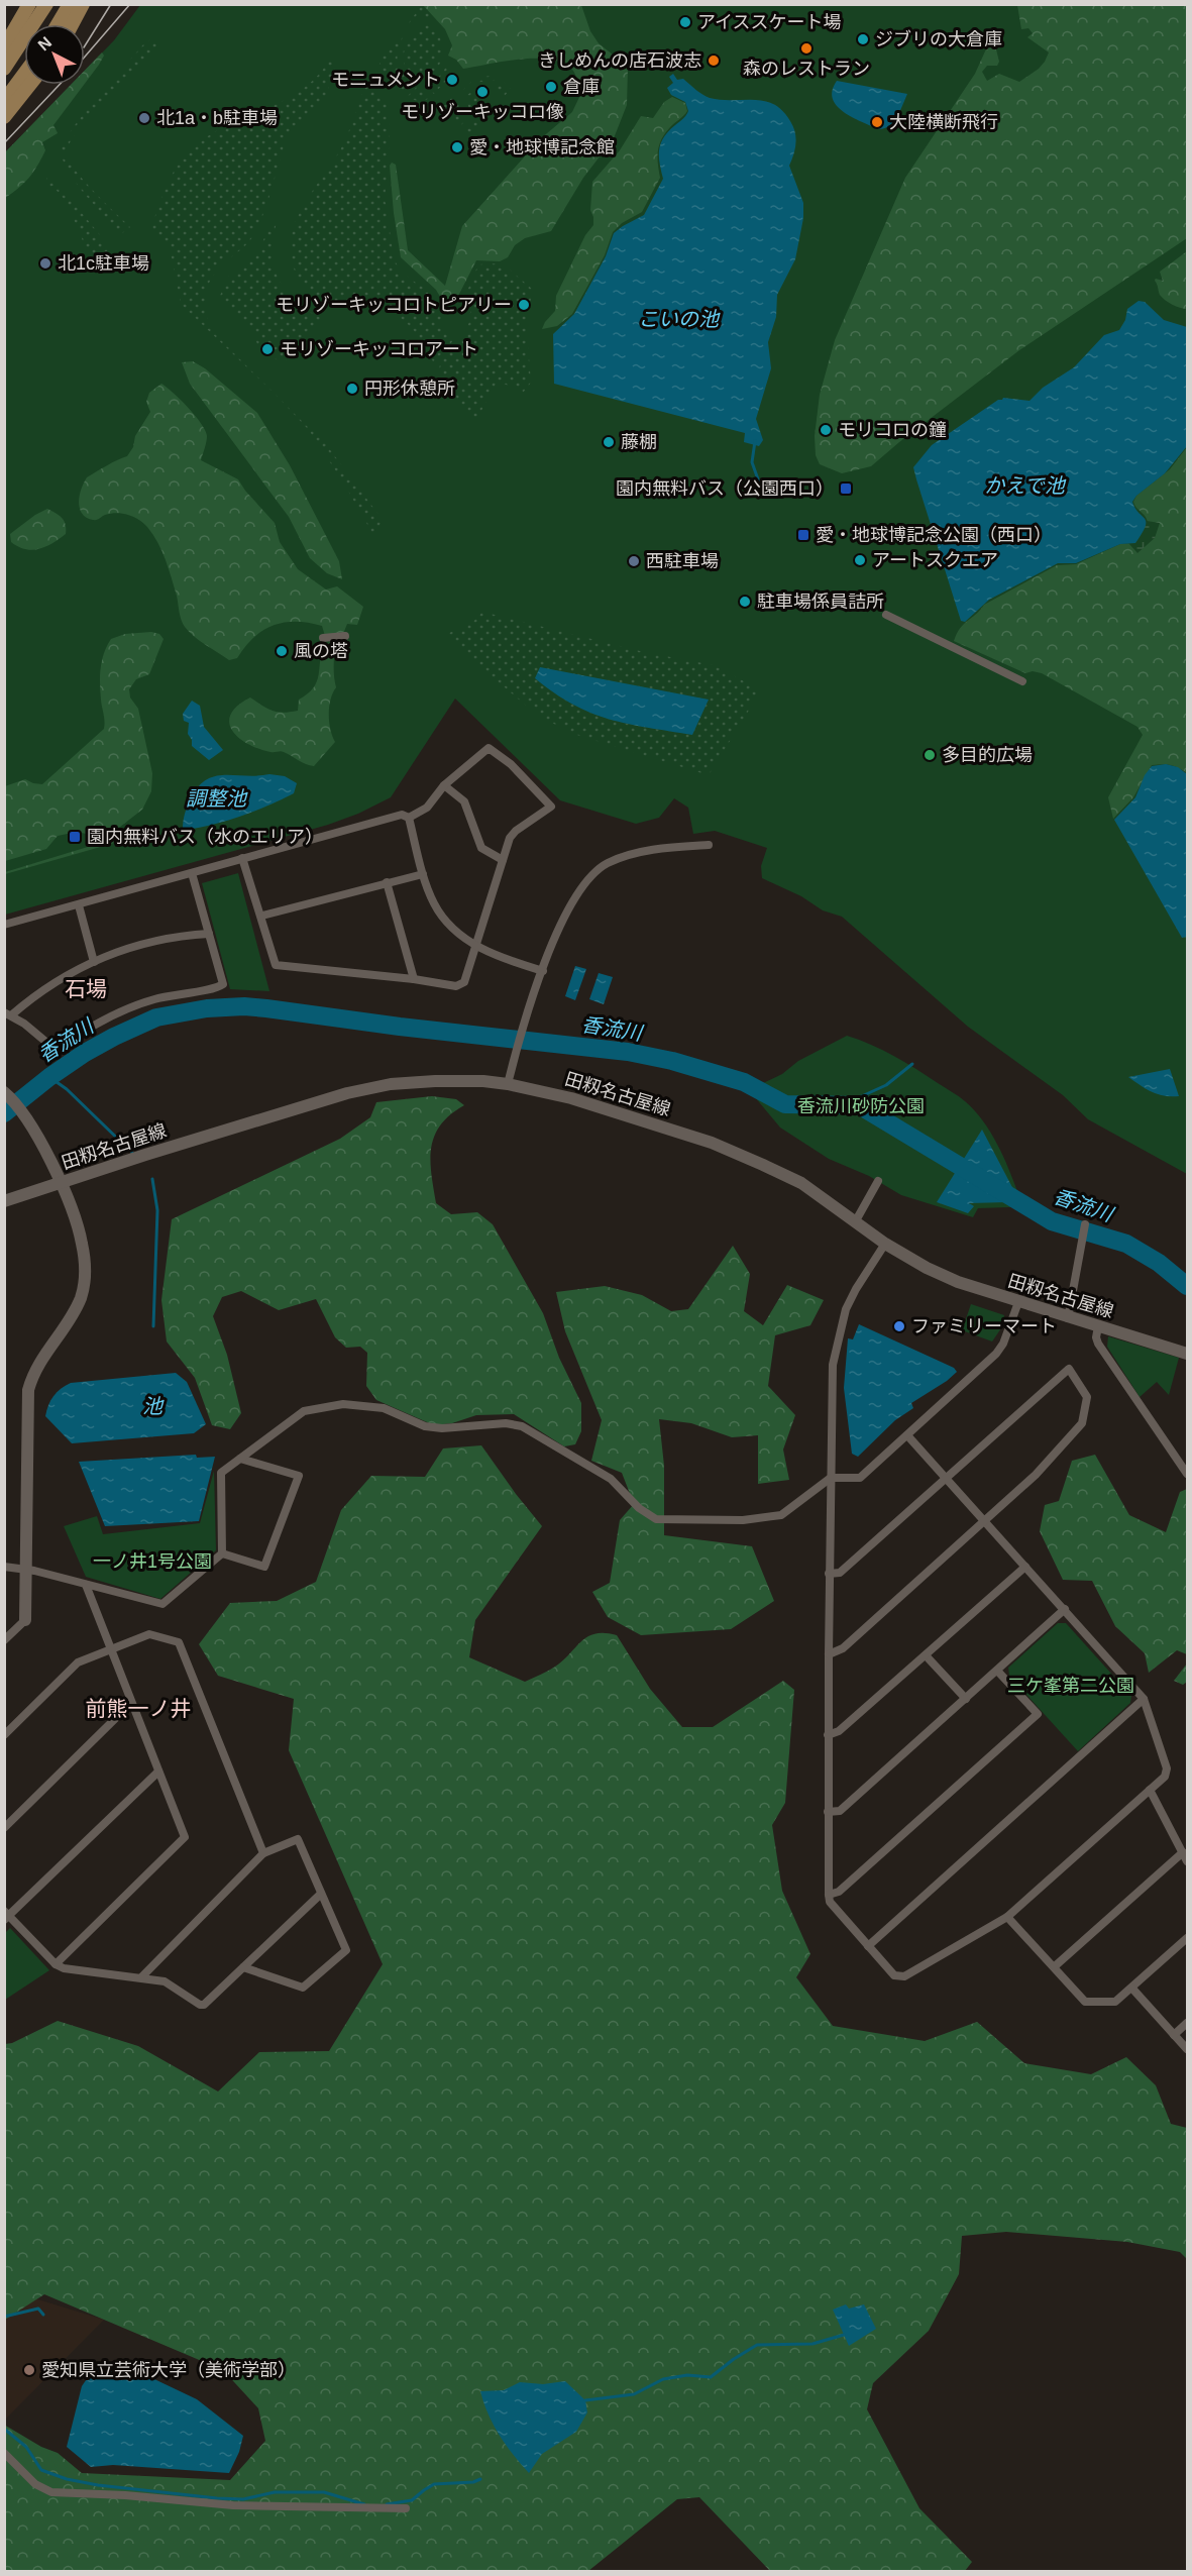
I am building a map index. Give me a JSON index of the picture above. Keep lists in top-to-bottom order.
{
  "streets": {
    "main road": ["田籾名古屋線"]
  },
  "districts": ["石場", "前熊一ノ井"],
  "water": [
    "こいの池",
    "かえで池",
    "調整池",
    "香流川",
    "池"
  ],
  "parks": ["香流川砂防公園", "一ノ井1号公園", "三ケ峯第二公園"],
  "places": {
    "other": [
      "アイススケート場",
      "ジブリの大倉庫",
      "森のレストラン",
      "きしめんの店石波志",
      "モニュメント",
      "倉庫",
      "モリゾーキッコロ像",
      "北1a・b駐車場",
      "大陸横断飛行",
      "愛・地球博記念館",
      "北1c駐車場",
      "モリゾーキッコロトピアリー",
      "モリゾーキッコロアート",
      "円形休憩所",
      "モリコロの鐘",
      "藤棚",
      "アートスクエア",
      "西駐車場",
      "駐車場係員詰所",
      "風の塔",
      "多目的広場",
      "ファミリーマート",
      "愛知県立芸術大学（美術学部）"
    ],
    "transit": ["園内無料バス（公園西口）", "愛・地球博記念公園（西口）", "園内無料バス（水のエリア）"]
  },
  "north": "top left"
}
